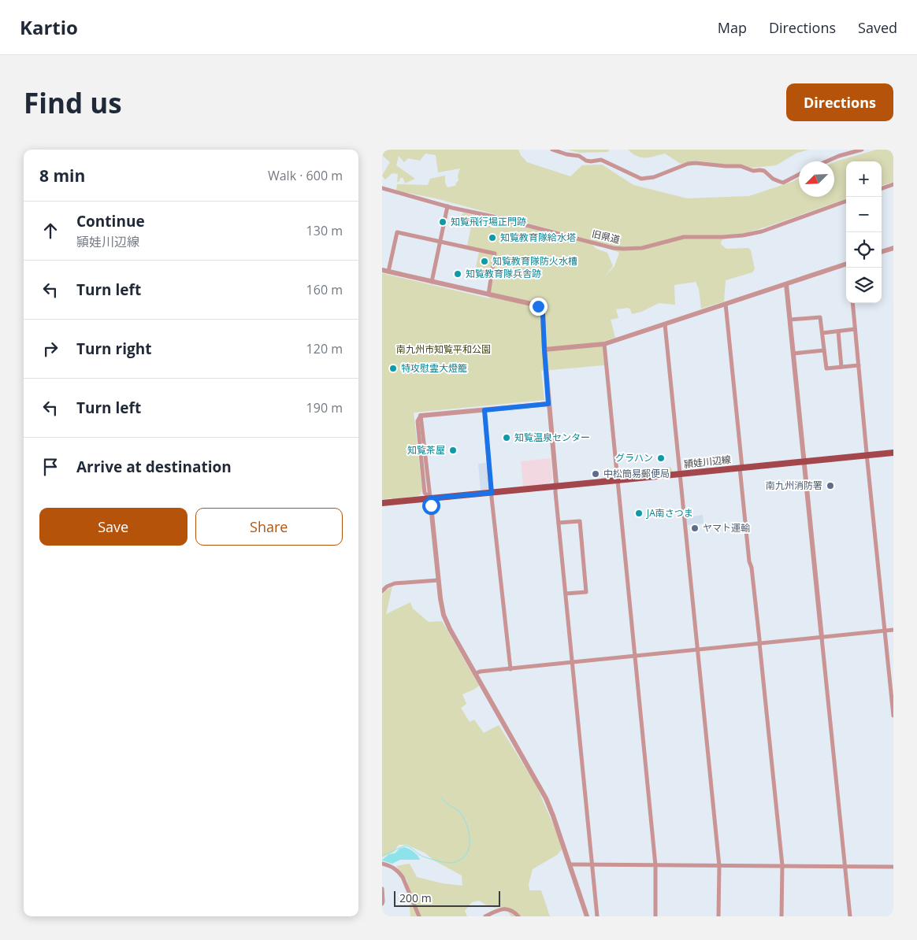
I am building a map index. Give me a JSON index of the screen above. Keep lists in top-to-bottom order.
{
  "streets": {
    "main road": ["頴娃川辺線"],
    "street": ["旧県道"]
  },
  "parks": ["南九州市知覧平和公園"],
  "places": [
    "知覧飛行場正門跡",
    "知覧教育隊給水塔",
    "知覧教育隊防火水槽",
    "知覧教育隊兵舎跡",
    "特攻慰霊大燈籠",
    "知覧温泉センター",
    "知覧茶屋",
    "グラハン",
    "中松簡易郵便局",
    "南九州消防署",
    "JA南さつま",
    "ヤマト運輸"
  ],
  "scale_bar": "200 m",
  "north": "bottom left",
  "page": {
    "header": "Kartio",
    "nav": ["Map", "Directions", "Saved"],
    "buttons": [
      "Directions",
      ["Save", "Share"]
    ],
    "title": "Find us",
    "heading": ["8 min", "Walk · 600 m"],
    "map_buttons": ["+", "−"],
    "list": [
      ["Continue", "頴娃川辺線", "130 m"],
      ["Turn left", "160 m"],
      ["Turn right", "120 m"],
      ["Turn left", "190 m"],
      "Arrive at destination"
    ],
    "scale": "200 m"
  }
}
